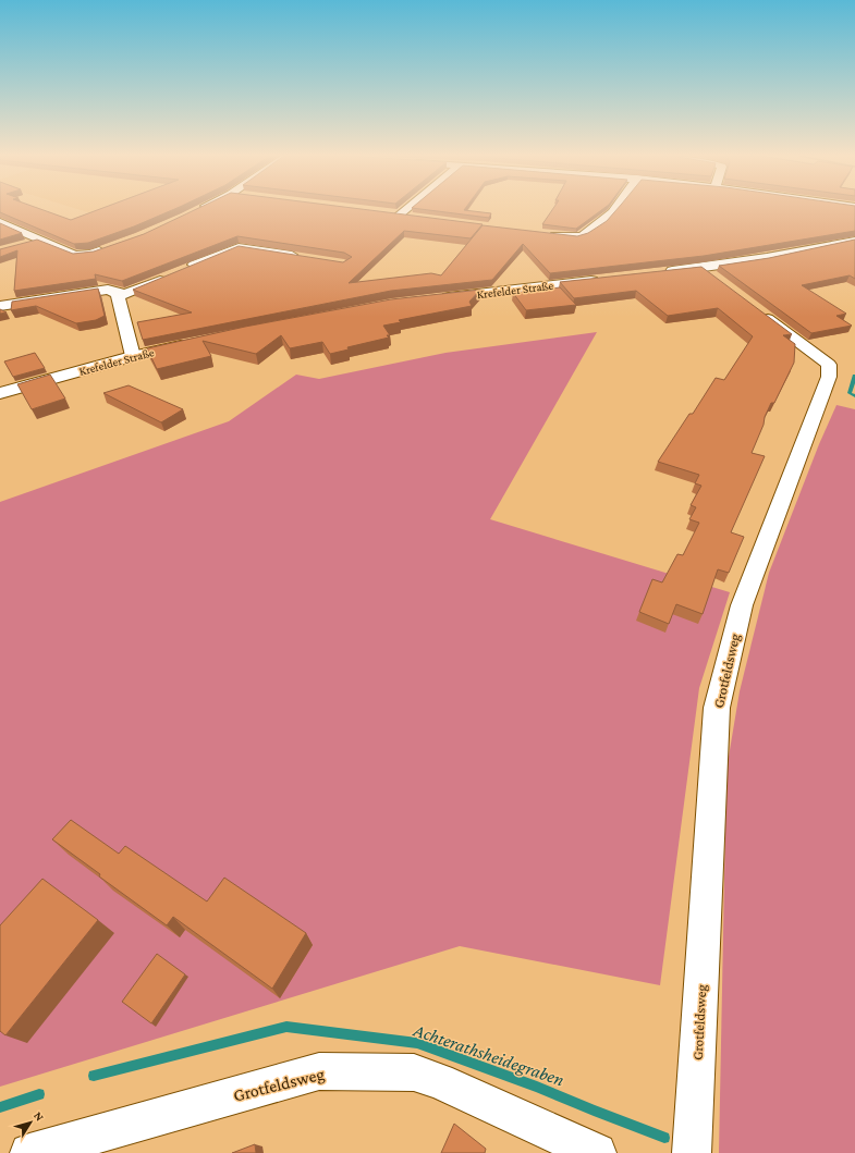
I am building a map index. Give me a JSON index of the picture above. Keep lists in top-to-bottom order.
{
  "streets": {
    "main road": ["Krefelder Straße"],
    "street": ["Grotfeldsweg"]
  },
  "water": ["Achterathsheidegraben"],
  "north": "top right"
}
